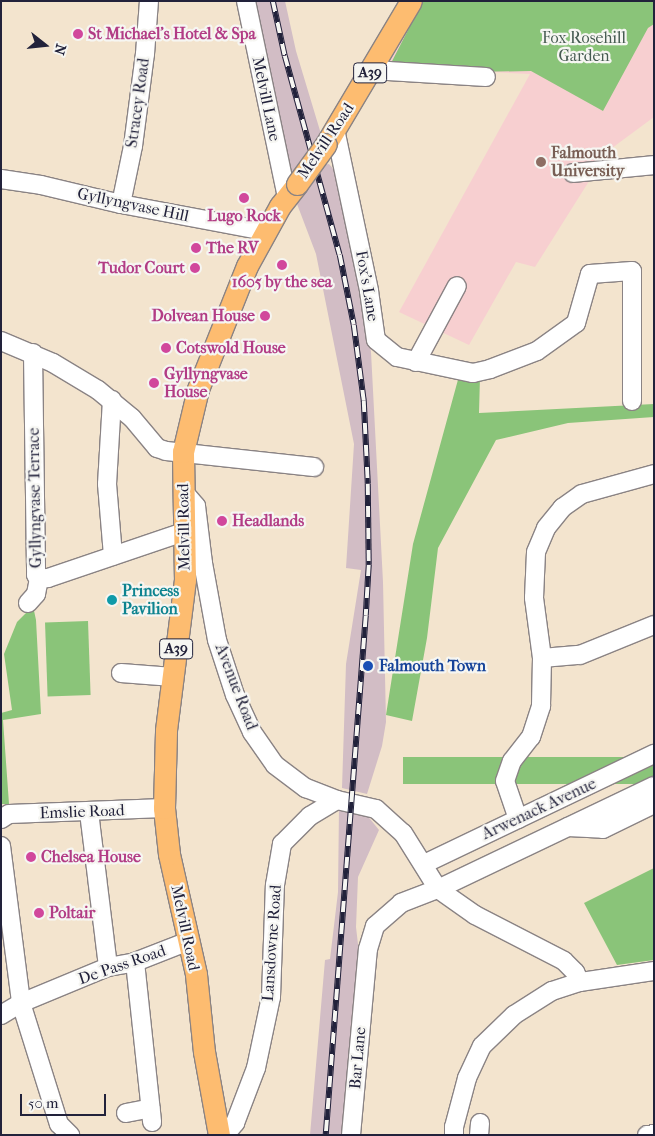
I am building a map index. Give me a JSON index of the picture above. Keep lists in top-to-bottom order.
{
  "streets": {
    "main road": ["A39", "Melvill Road"],
    "street": [
      "Melvill Lane",
      "Stracey Road",
      "Gyllyngvase Hill",
      "Fox's Lane",
      "Gyllyngvase Terrace",
      "Avenue Road",
      "Arwenack Avenue",
      "Emslie Road",
      "Lansdowne Road",
      "De Pass Road",
      "Bar Lane"
    ]
  },
  "crossings": [
    ["Melvill Lane", "Melvill Road"],
    ["Stracey Road", "Gyllyngvase Hill"],
    ["Melvill Road", "Gyllyngvase Hill"],
    ["Melvill Road", "Fox's Lane"],
    ["Melvill Road", "Gyllyngvase Terrace"],
    ["Melvill Road", "Avenue Road"],
    ["Melvill Road", "Emslie Road"],
    ["Melvill Road", "De Pass Road"],
    ["Avenue Road", "Arwenack Avenue"],
    ["Avenue Road", "Lansdowne Road"],
    ["Arwenack Avenue", "Bar Lane"]
  ],
  "parks": ["Fox Rosehill Garden"],
  "places": [
    "St Michael's Hotel & Spa",
    "Falmouth University",
    "Lugo Rock",
    "The RV",
    "1605 by the sea",
    "Tudor Court",
    "Dolvean House",
    "Cotswold House",
    "Gyllyngvase House",
    "Headlands",
    "Princess Pavilion",
    "Falmouth Town",
    "Chelsea House",
    "Poltair"
  ],
  "scale_bar": "50 m",
  "north": "right"
}
